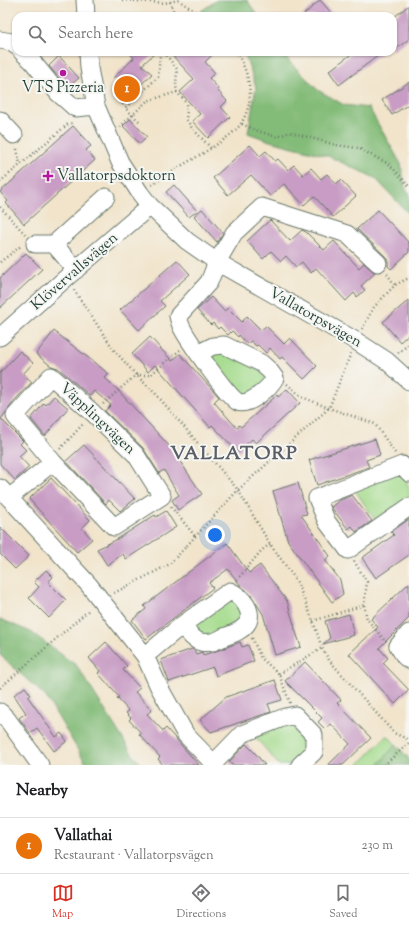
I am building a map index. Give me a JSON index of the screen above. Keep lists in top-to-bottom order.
{
  "streets": {
    "street": ["Klövervallsvägen", "Vallatorpsvägen", "Väpplingvägen"]
  },
  "crossings": [
    ["Klövervallsvägen", "Vallatorpsvägen"]
  ],
  "districts": ["VALLATORP"],
  "places": {
    "other": ["VTS Pizzeria"],
    "health": ["Vallatorpsdoktorn"]
  },
  "page": {
    "search": "Search here",
    "pins": "1",
    "heading": "Nearby",
    "list": [
      {
        "mark": "1",
        "name": "Vallathai",
        "note": "Restaurant · Vallatorpsvägen",
        "value": "230 m"
      }
    ],
    "nav": ["Map", "Directions", "Saved"]
  }
}
